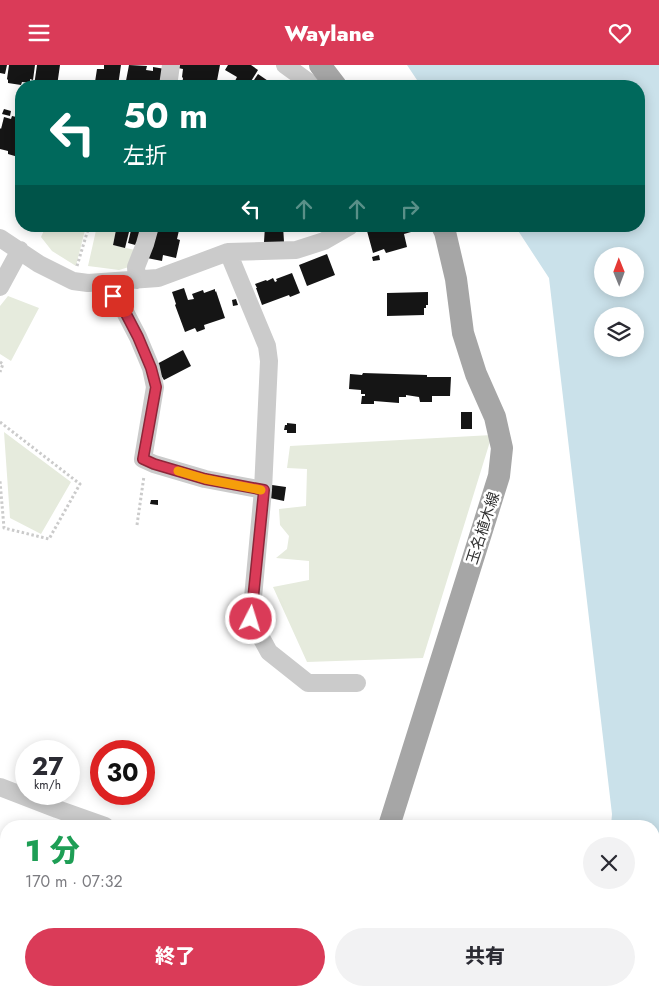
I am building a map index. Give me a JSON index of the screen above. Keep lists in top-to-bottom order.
{
  "streets": {
    "main road": ["玉名植木線"]
  },
  "north": "top",
  "page": {
    "header": "Waylane",
    "turn": ["50 m", "左折"],
    "speed": "27 km/h",
    "limit": "30",
    "heading": ["1 分", "170 m · 07:32"],
    "buttons": ["終了", "共有"]
  }
}
